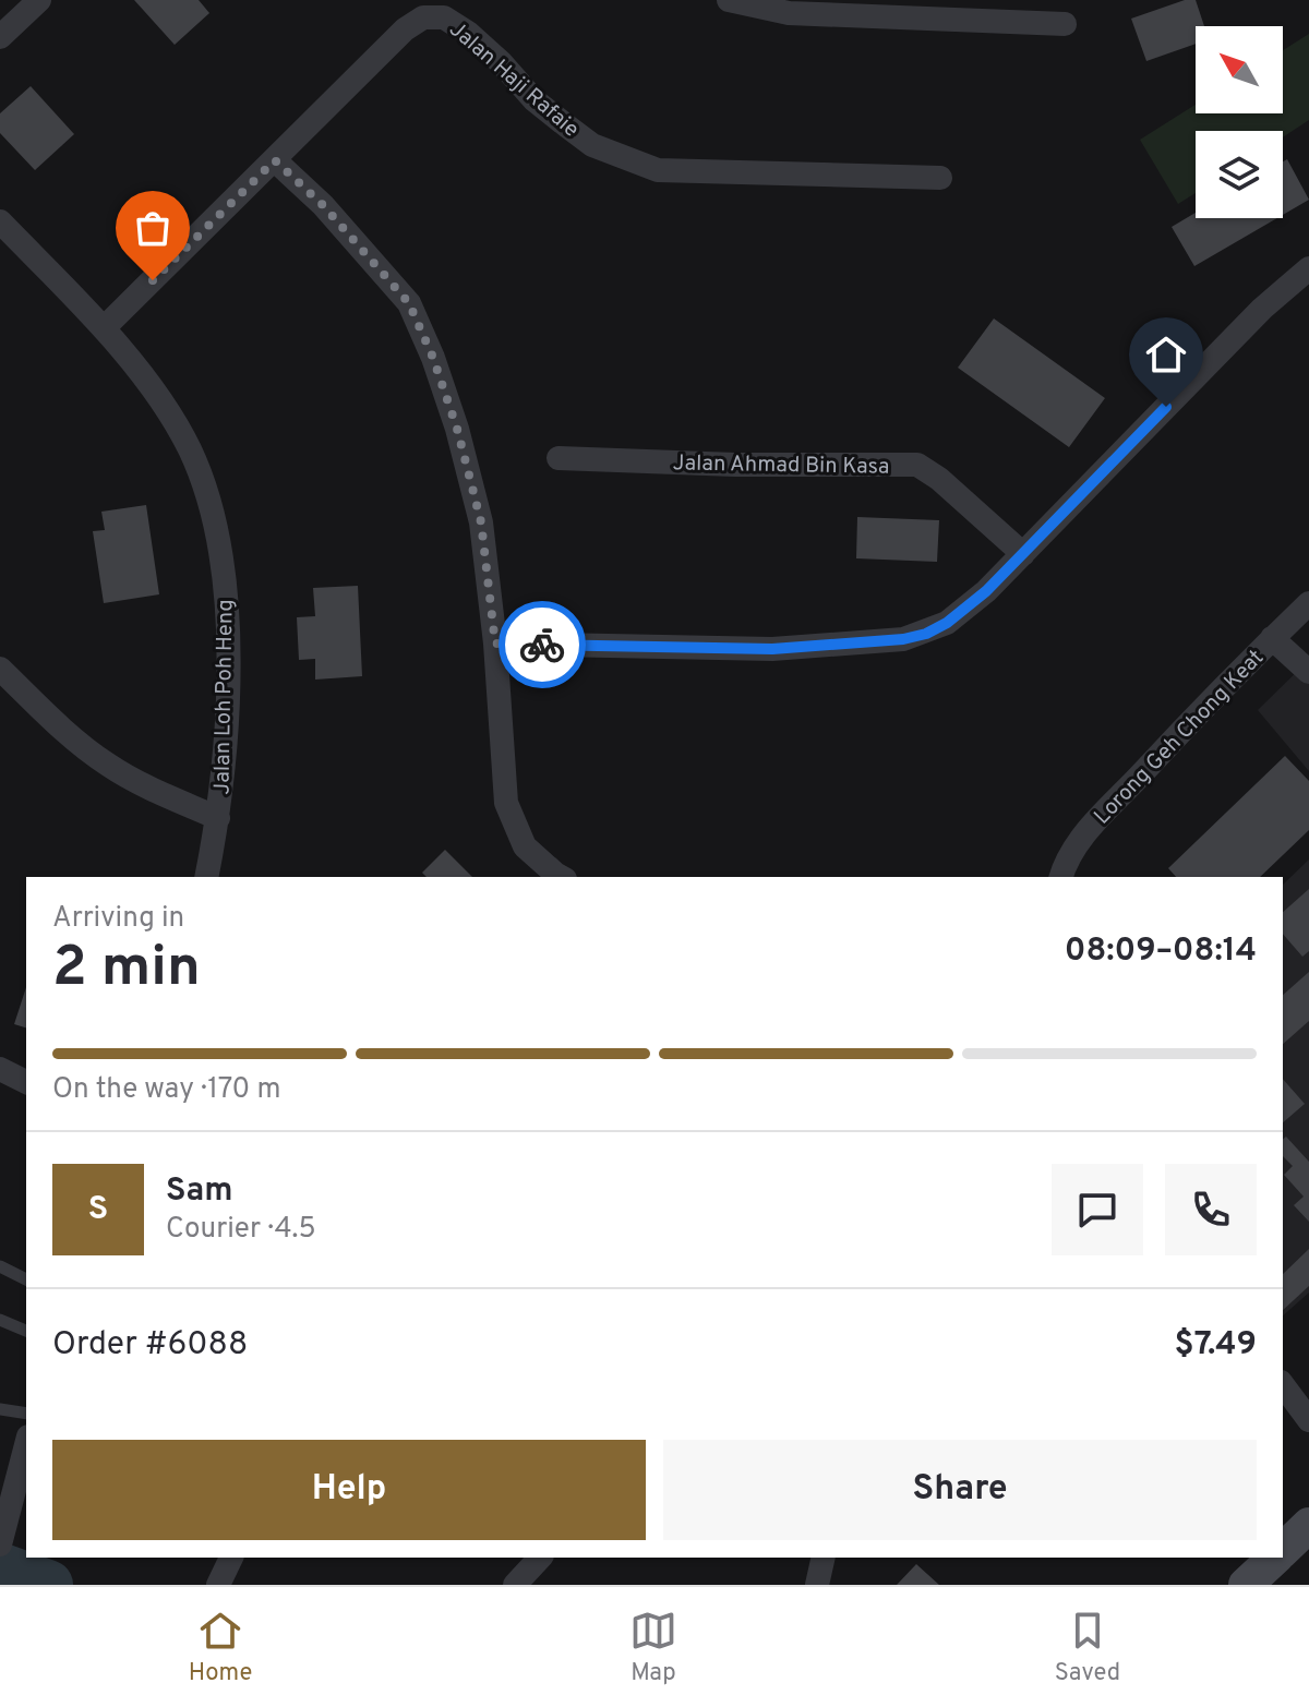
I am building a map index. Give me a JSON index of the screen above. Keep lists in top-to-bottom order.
{
  "streets": {
    "street": [
      "Jalan Haji Rafaie",
      "Jalan Ahmad Bin Kasa",
      "Jalan Loh Poh Heng",
      "Lorong Geh Chong Keat"
    ]
  },
  "crossings": [
    ["Jalan Haji Rafaie", "Jalan Loh Poh Heng"]
  ],
  "north": "top left",
  "page": {
    "heading": ["2 min", "Arriving in", "08:09–08:14"],
    "panel": [
      "Sam",
      "Courier · 4.5",
      "Order #6088",
      "$7.49"
    ],
    "bar": "On the way · 170 m",
    "round": "S",
    "buttons": ["Help", "Share"],
    "tabs": ["Home", "Map", "Saved"]
  }
}
